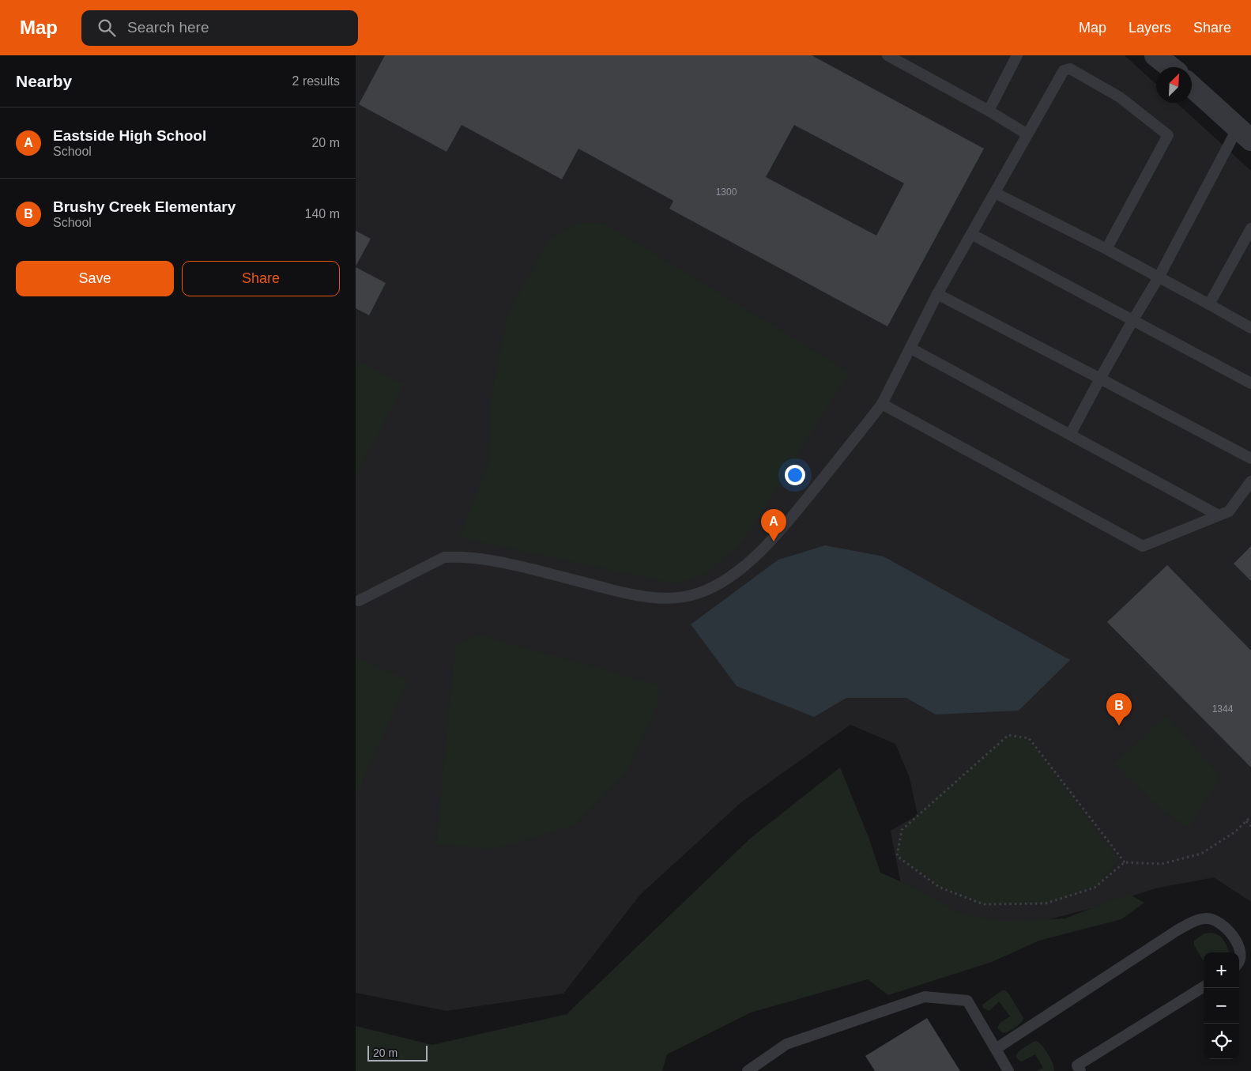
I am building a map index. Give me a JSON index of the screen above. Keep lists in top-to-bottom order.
{
  "house_numbers": ["1300", "1344"],
  "scale_bar": "20 m",
  "north": "top right",
  "page": {
    "header": "Map",
    "search": "Search here",
    "nav": ["Map", "Layers", "Share"],
    "heading": ["Nearby", "2 results"],
    "list": [
      {
        "mark": "A",
        "name": "Eastside High School",
        "note": "School",
        "value": "20 m"
      },
      {
        "mark": "B",
        "name": "Brushy Creek Elementary",
        "note": "School",
        "value": "140 m"
      }
    ],
    "buttons": ["Save", "Share"],
    "pins": ["A", "B"],
    "map_buttons": ["+", "−"],
    "scale": "20 m"
  }
}
